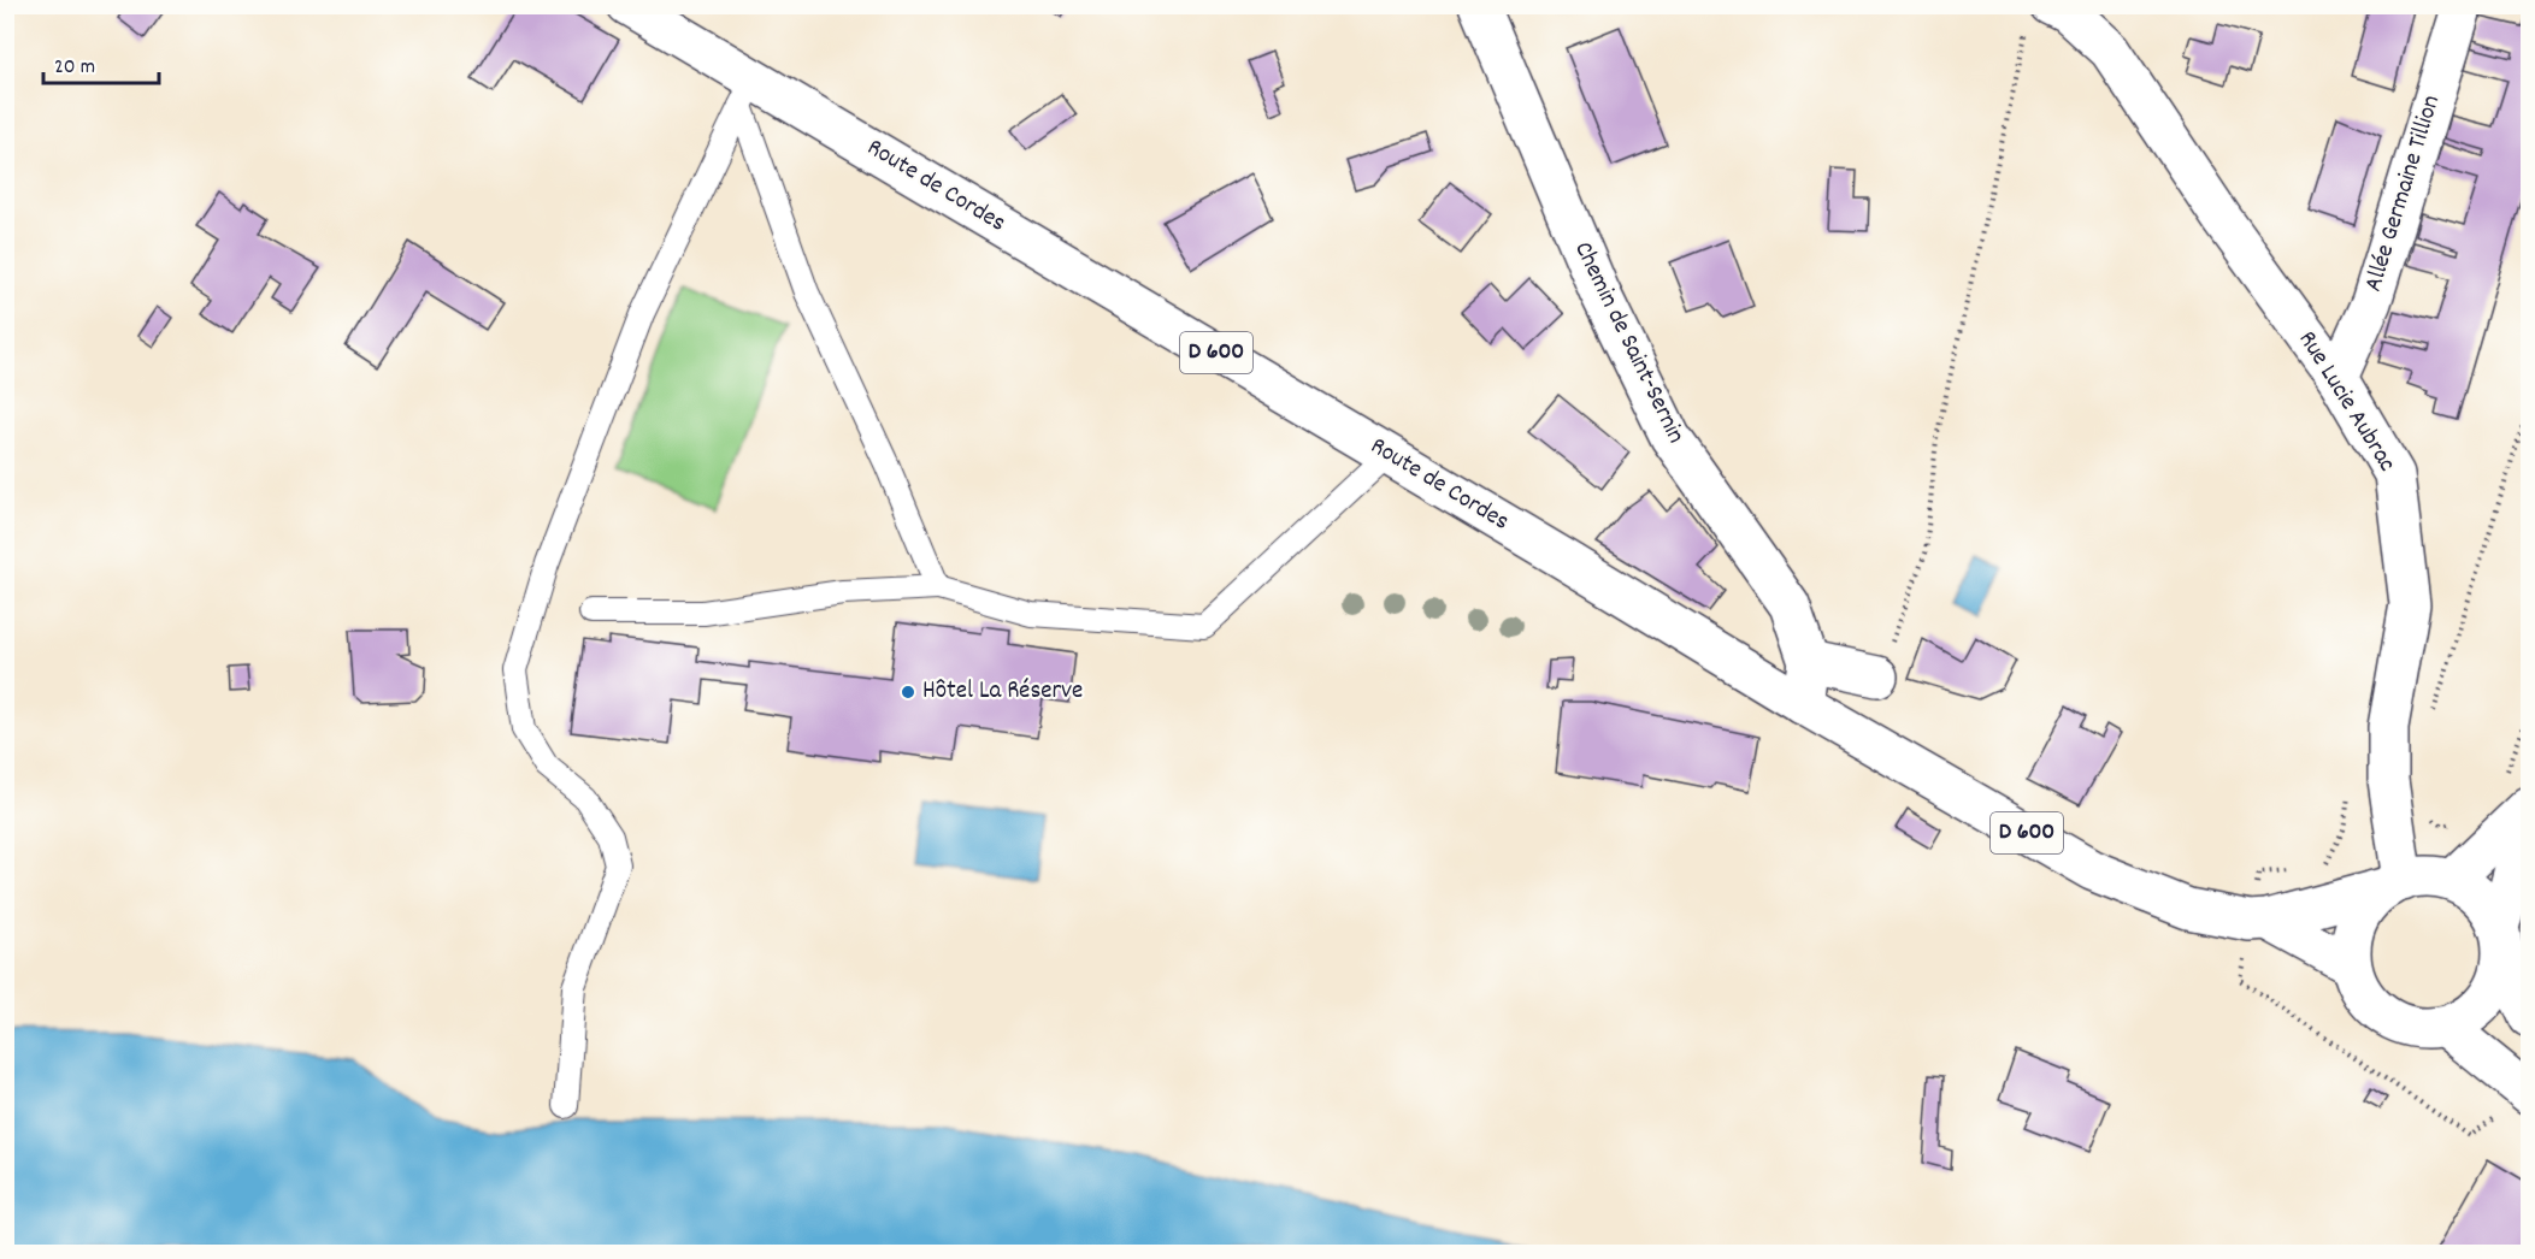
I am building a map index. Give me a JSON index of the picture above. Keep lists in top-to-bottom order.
{
  "streets": {
    "main road": [
      "Route de Cordes",
      "Allée Germaine Tillion",
      "Chemin de Saint-Sernin",
      "D 600",
      "Rue Lucie Aubrac"
    ]
  },
  "crossings": [
    ["Route de Cordes", "Chemin de Saint-Sernin"],
    ["Route de Cordes", "Rue Lucie Aubrac"],
    ["Allée Germaine Tillion", "Rue Lucie Aubrac"]
  ],
  "places": ["Hôtel La Réserve"],
  "scale_bar": "20 m"
}
